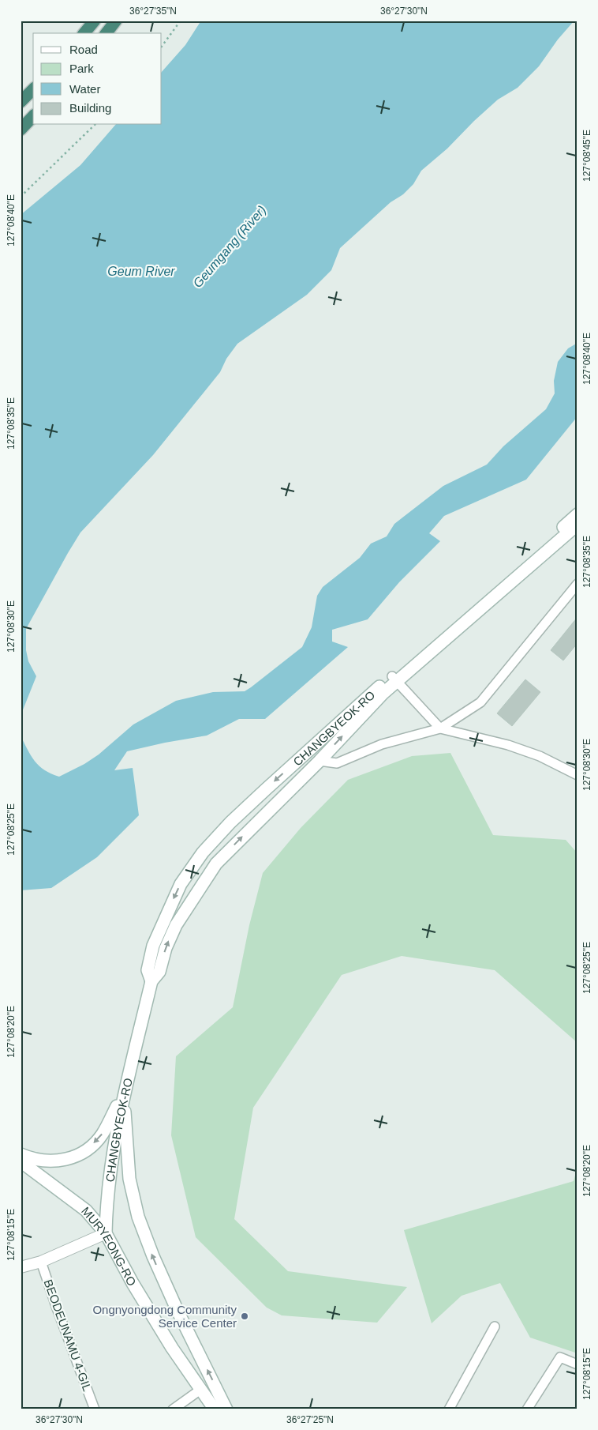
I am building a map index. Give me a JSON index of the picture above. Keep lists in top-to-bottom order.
{
  "streets": {
    "main road": ["CHANGBYEOK-RO", "MURYEONG-RO"],
    "street": ["BEODEUNAMU 4-GIL"]
  },
  "crossings": [
    ["CHANGBYEOK-RO", "MURYEONG-RO"]
  ],
  "water": ["Geumgang (River)", "Geum River"],
  "places": ["Ongnyongdong Community Service Center"],
  "legend": [
    "Road",
    "Park",
    "Water",
    "Building"
  ],
  "coordinates": [
    "36°27'35\"N",
    "36°27'30\"N",
    "127°08'45\"E",
    "127°08'40\"E",
    "127°08'35\"E",
    "127°08'30\"E",
    "127°08'25\"E",
    "127°08'20\"E",
    "127°08'15\"E",
    "36°27'25\"N"
  ]
}
